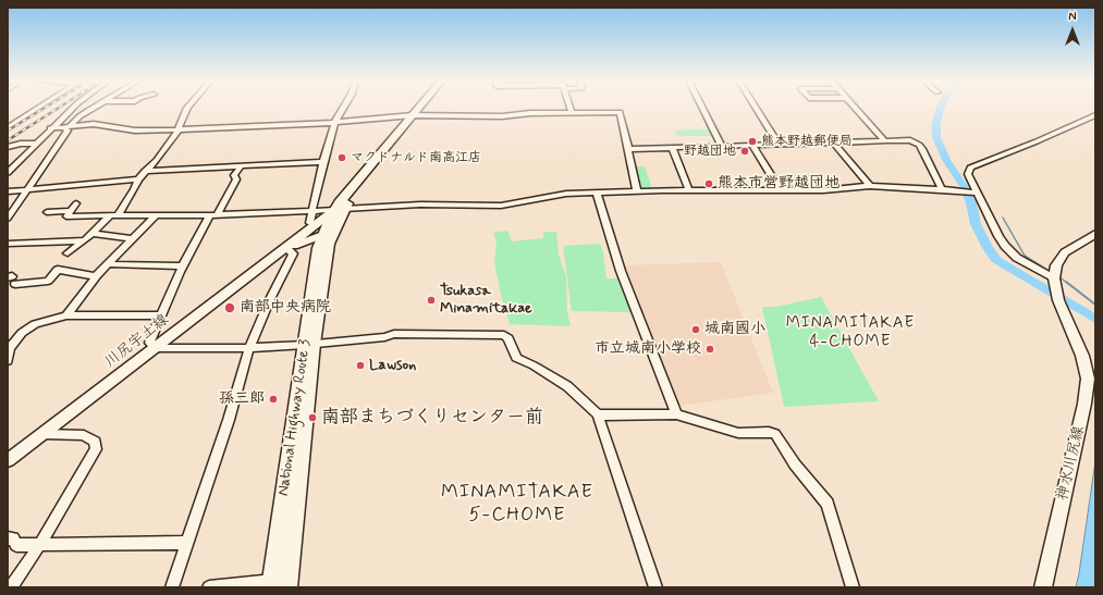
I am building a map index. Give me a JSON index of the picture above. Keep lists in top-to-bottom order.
{
  "streets": {
    "highway": ["National Highway Route 3"],
    "main road": ["川尻宇土線", "神水川尻線"]
  },
  "crossings": [
    ["川尻宇土線", "National Highway Route 3"]
  ],
  "districts": ["MINAMITAKAE 4-CHOME", "MINAMITAKAE 5-CHOME"],
  "places": [
    "熊本野越郵便局",
    "野越団地",
    "マクドナルド南高江店",
    "熊本市営野越団地",
    "Tsukasa Minamitakae",
    "南部中央病院",
    "城南國小",
    "市立城南小学校",
    "Lawson",
    "孫三郎",
    "南部まちづくりセンター前"
  ],
  "north": "top"
}
